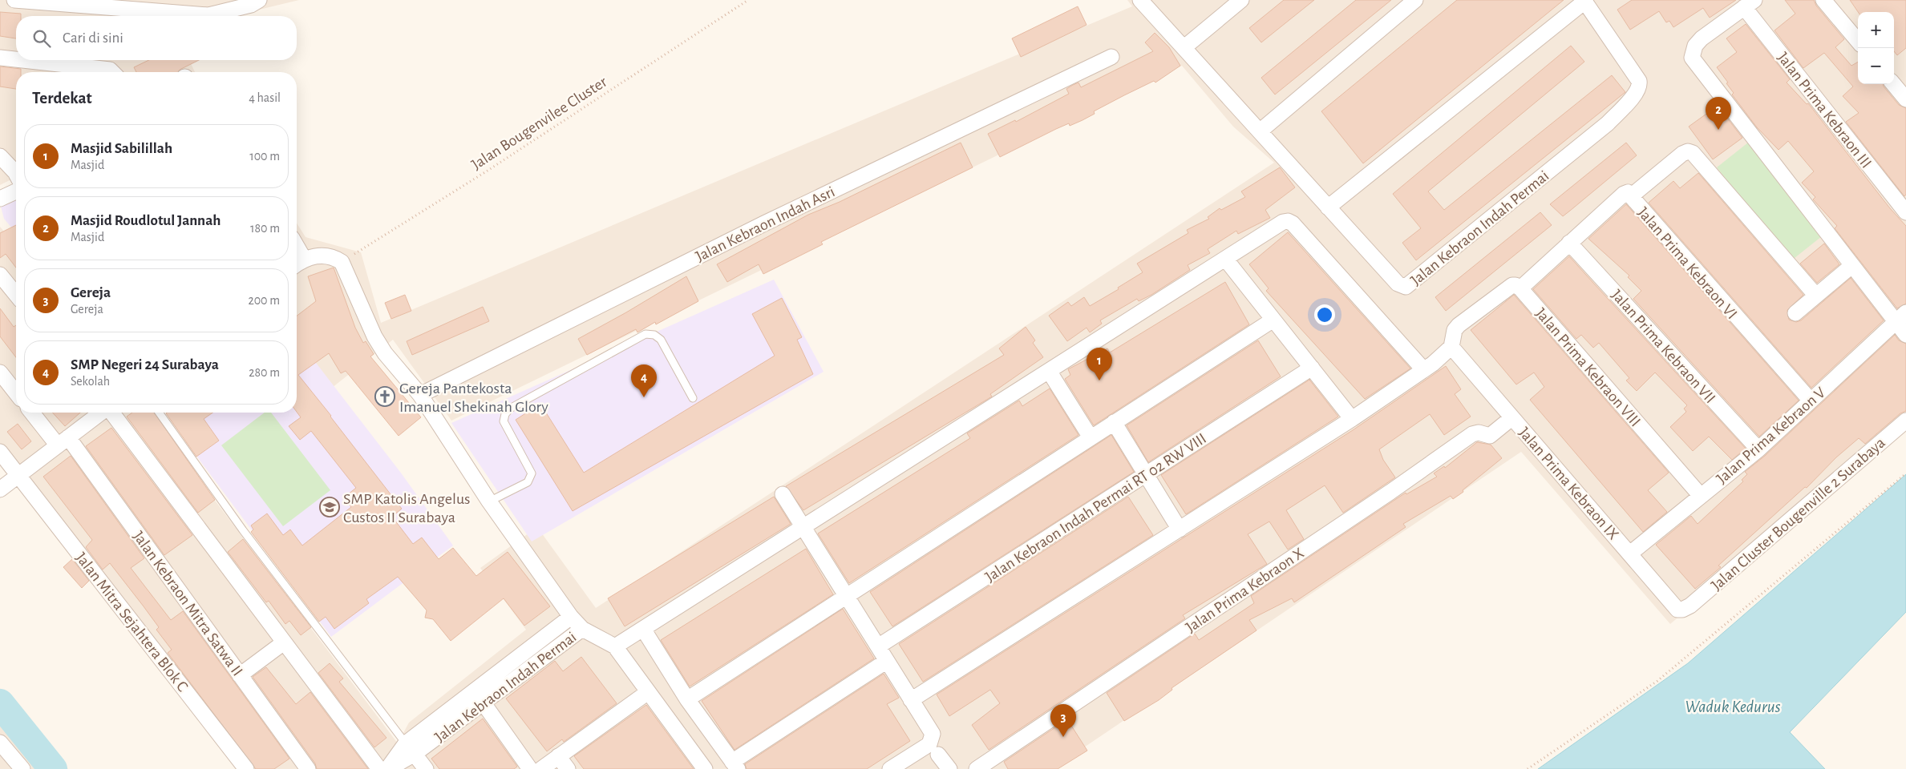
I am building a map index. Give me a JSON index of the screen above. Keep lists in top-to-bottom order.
{
  "streets": {
    "street": [
      "Jalan Prima Kebraon III",
      "Jalan Kebraon Indah Asri",
      "Jalan Kebraon Indah Permai",
      "Jalan Prima Kebraon VI",
      "Jalan Prima Kebraon VII",
      "Jalan Prima Kebraon VIII",
      "Jalan Prima Kebraon V",
      "Jalan Prima Kebraon IX",
      "Jalan Kebraon Indah Permai RT 02 RW VIII",
      "Jalan Cluster Bougenville 2 Surabaya",
      "Jalan Prima Kebraon X",
      "Jalan Kebraon Mitra Satwa II",
      "Jalan Mitra Sejahtera Blok C"
    ],
    "path": ["Jalan Bougenvilee Cluster"]
  },
  "crossings": [
    ["Jalan Bougenvilee Cluster", "Jalan Kebraon Indah Permai"],
    ["Jalan Kebraon Indah Asri", "Jalan Kebraon Indah Permai"],
    ["Jalan Prima Kebraon VI", "Jalan Prima Kebraon V"],
    ["Jalan Prima Kebraon VII", "Jalan Prima Kebraon V"],
    ["Jalan Prima Kebraon VIII", "Jalan Prima Kebraon V"],
    ["Jalan Prima Kebraon V", "Jalan Prima Kebraon IX"],
    ["Jalan Prima Kebraon IX", "Jalan Cluster Bougenville 2 Surabaya"],
    ["Jalan Prima Kebraon IX", "Jalan Prima Kebraon X"]
  ],
  "water": ["Waduk Kedurus"],
  "places": {
    "church": ["Gereja Pantekosta Imanuel Shekinah Glory"],
    "school or university": ["SMP Katolis Angelus Custos II Surabaya"]
  },
  "page": {
    "map_buttons": ["+", "−"],
    "search": "Cari di sini",
    "heading": ["Terdekat", "4 hasil"],
    "pins": [
      "2",
      "1",
      "4",
      "3"
    ],
    "list": [
      {
        "mark": "1",
        "name": "Masjid Sabilillah",
        "note": "Masjid",
        "value": "100 m"
      },
      {
        "mark": "2",
        "name": "Masjid Roudlotul Jannah",
        "note": "Masjid",
        "value": "180 m"
      },
      {
        "mark": "3",
        "name": "Gereja",
        "note": "Gereja",
        "value": "200 m"
      },
      {
        "mark": "4",
        "name": "SMP Negeri 24 Surabaya",
        "note": "Sekolah",
        "value": "280 m"
      }
    ]
  }
}
